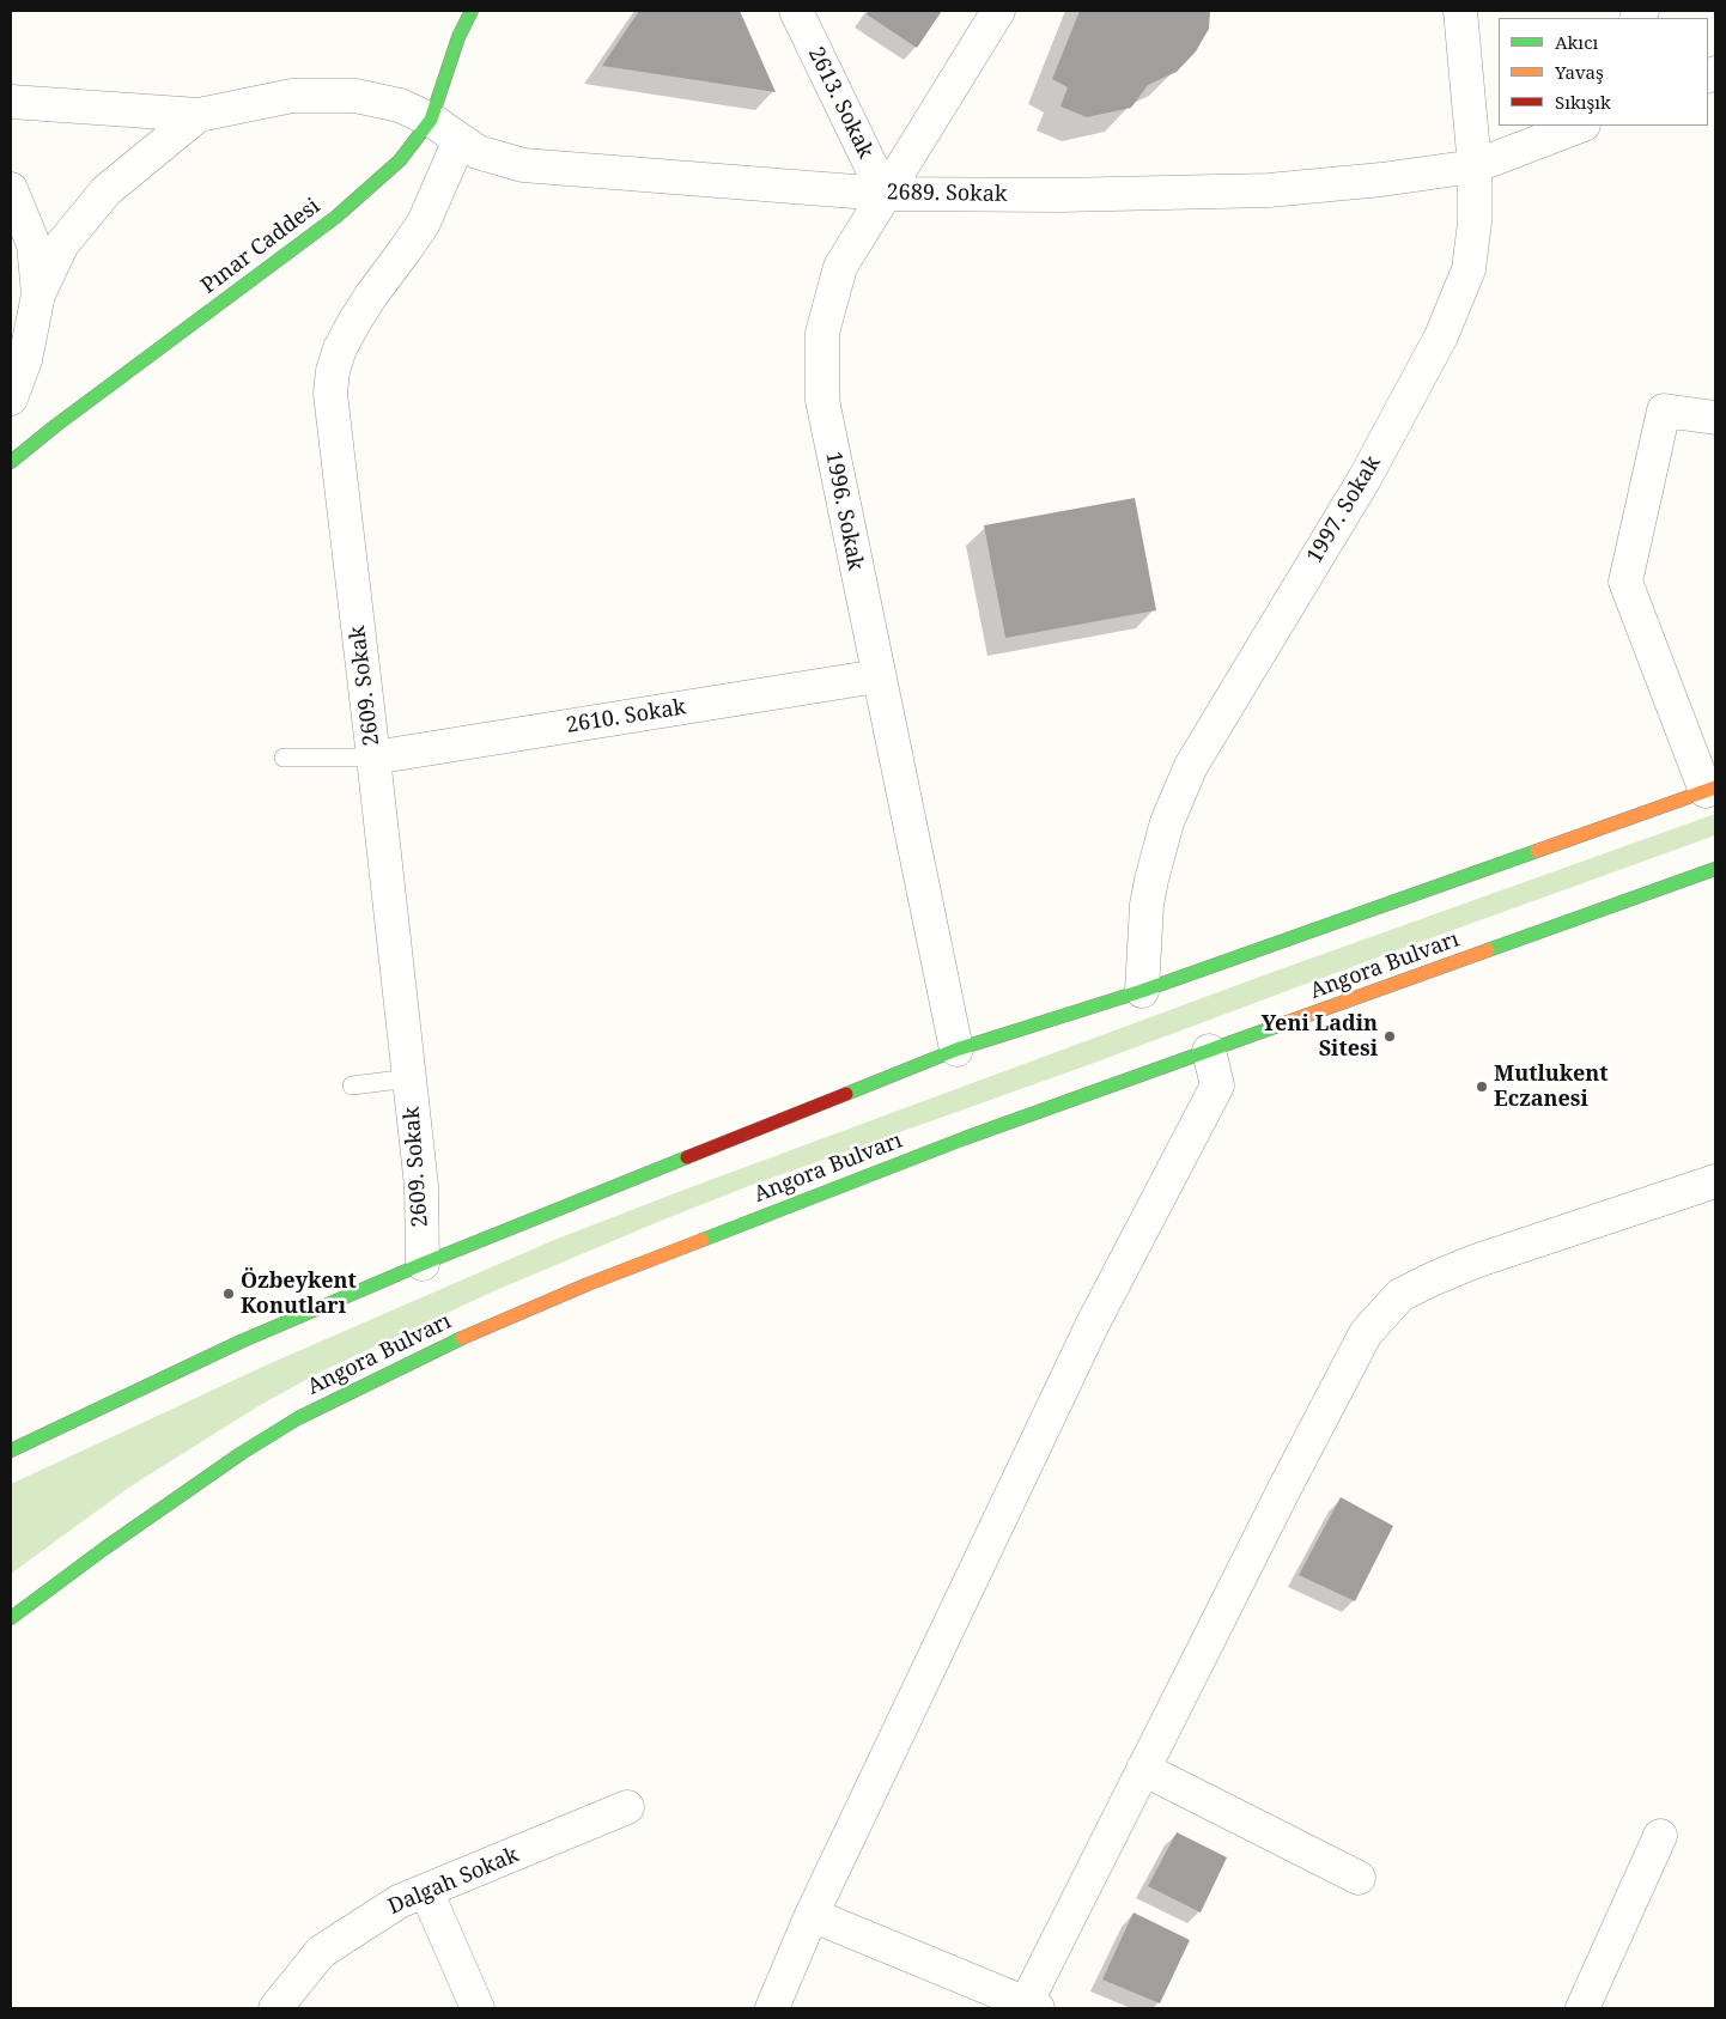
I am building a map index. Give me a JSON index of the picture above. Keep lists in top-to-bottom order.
{
  "streets": {
    "main road": ["Pınar Caddesi", "Angora Bulvarı"],
    "street": [
      "2613. Sokak",
      "2689. Sokak",
      "1997. Sokak",
      "1996. Sokak",
      "2609. Sokak",
      "2610. Sokak",
      "Dalgah Sokak"
    ]
  },
  "crossings": [
    ["2613. Sokak", "2689. Sokak"],
    ["2613. Sokak", "1996. Sokak"],
    ["2689. Sokak", "Pınar Caddesi"],
    ["2689. Sokak", "1997. Sokak"],
    ["2689. Sokak", "1996. Sokak"],
    ["2689. Sokak", "2609. Sokak"],
    ["1996. Sokak", "2610. Sokak"],
    ["2609. Sokak", "2610. Sokak"]
  ],
  "places": ["Yeni Ladin Sitesi", "Mutlukent Eczanesi", "Özbeykent Konutları"],
  "legend": ["Akıcı", "Yavaş", "Sıkışık"]
}
